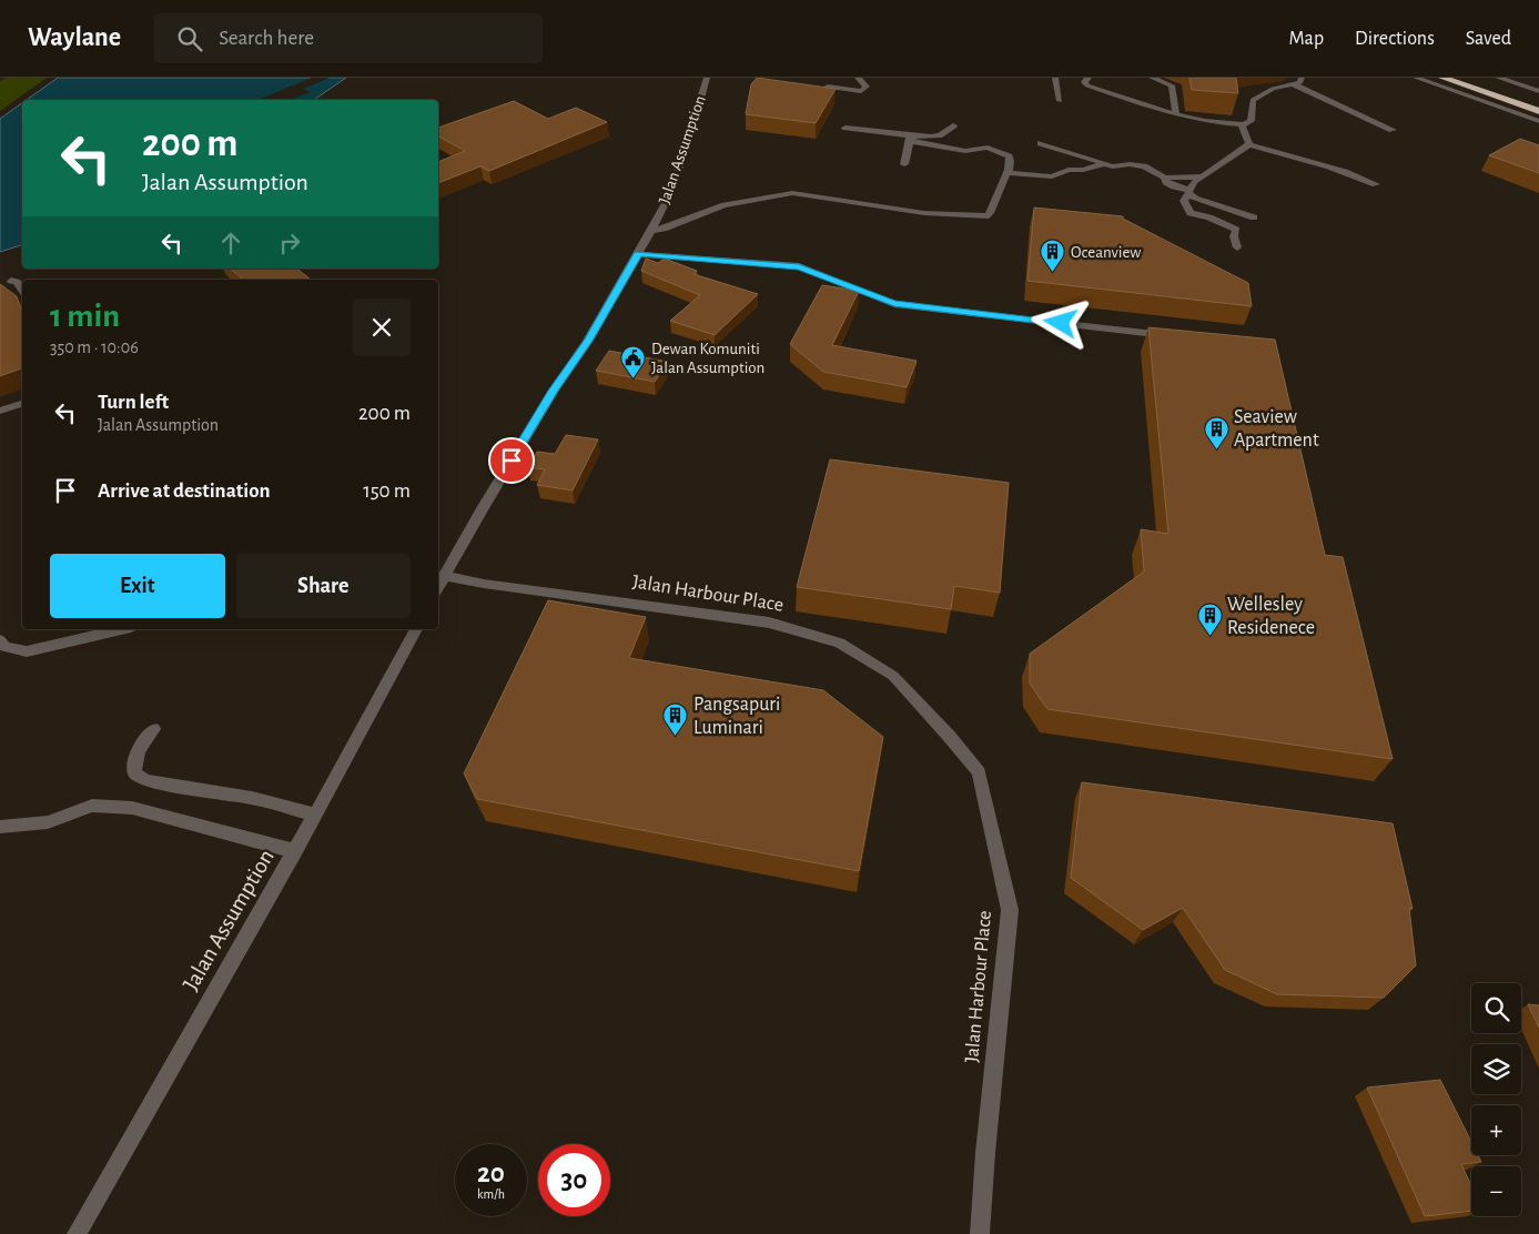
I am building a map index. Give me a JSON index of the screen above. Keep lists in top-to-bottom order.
{
  "streets": {
    "street": ["Jalan Assumption", "Jalan Harbour Place"]
  },
  "crossings": [
    ["Jalan Assumption", "Jalan Harbour Place"]
  ],
  "places": {
    "building": [
      "Oceanview",
      "Seaview Apartment",
      "Wellesley Residenece",
      "Pangsapuri Luminari"
    ],
    "public building": ["Dewan Komuniti Jalan Assumption"]
  },
  "page": {
    "header": "Waylane",
    "search": "Search here",
    "nav": ["Map", "Directions", "Saved"],
    "turn": ["200 m", "Jalan Assumption"],
    "heading": ["1 min", "350 m · 10:06"],
    "list": [
      {
        "name": "Turn left",
        "note": "Jalan Assumption",
        "value": "200 m"
      },
      {
        "name": "Arrive at destination",
        "value": "150 m"
      }
    ],
    "buttons": ["Exit", "Share"],
    "map_buttons": ["+", "−"],
    "speed": "20 km/h",
    "limit": "30"
  }
}
